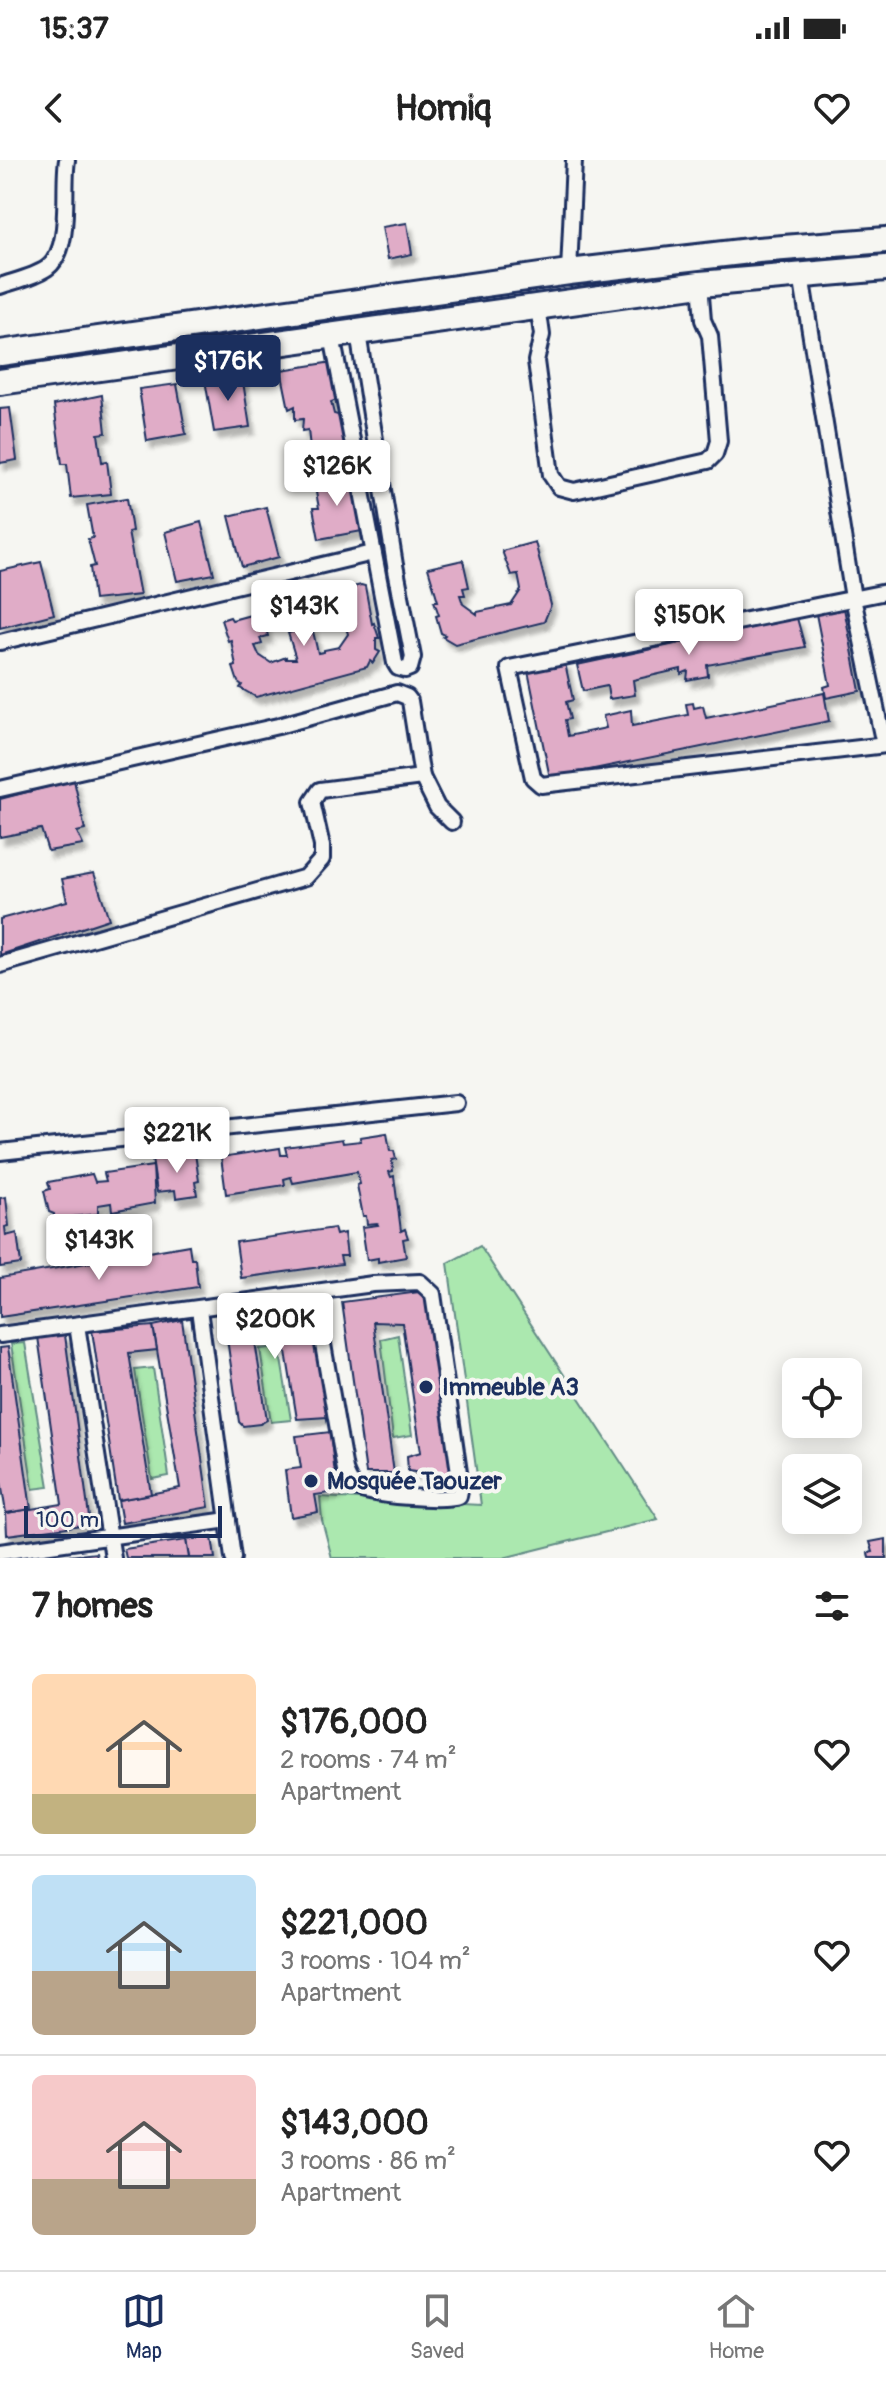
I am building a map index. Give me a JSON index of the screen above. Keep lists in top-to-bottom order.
{
  "places": ["Immeuble A3", "Mosquée Taouzer"],
  "scale_bar": "100 m",
  "page": {
    "status": "15:37",
    "header": "Homiq",
    "price": [
      "$176K",
      "$126K",
      "$143K",
      "$150K",
      "$221K",
      "$143K",
      "$200K"
    ],
    "scale": "100 m",
    "heading": "7 homes",
    "list": [
      {
        "name": "$176,000",
        "note": "2 rooms · 74 m² · Apartment"
      },
      {
        "name": "$221,000",
        "note": "3 rooms · 104 m² · Apartment"
      },
      {
        "name": "$143,000",
        "note": "3 rooms · 86 m² · Apartment"
      }
    ],
    "tabs": ["Map", "Saved", "Home"]
  }
}
